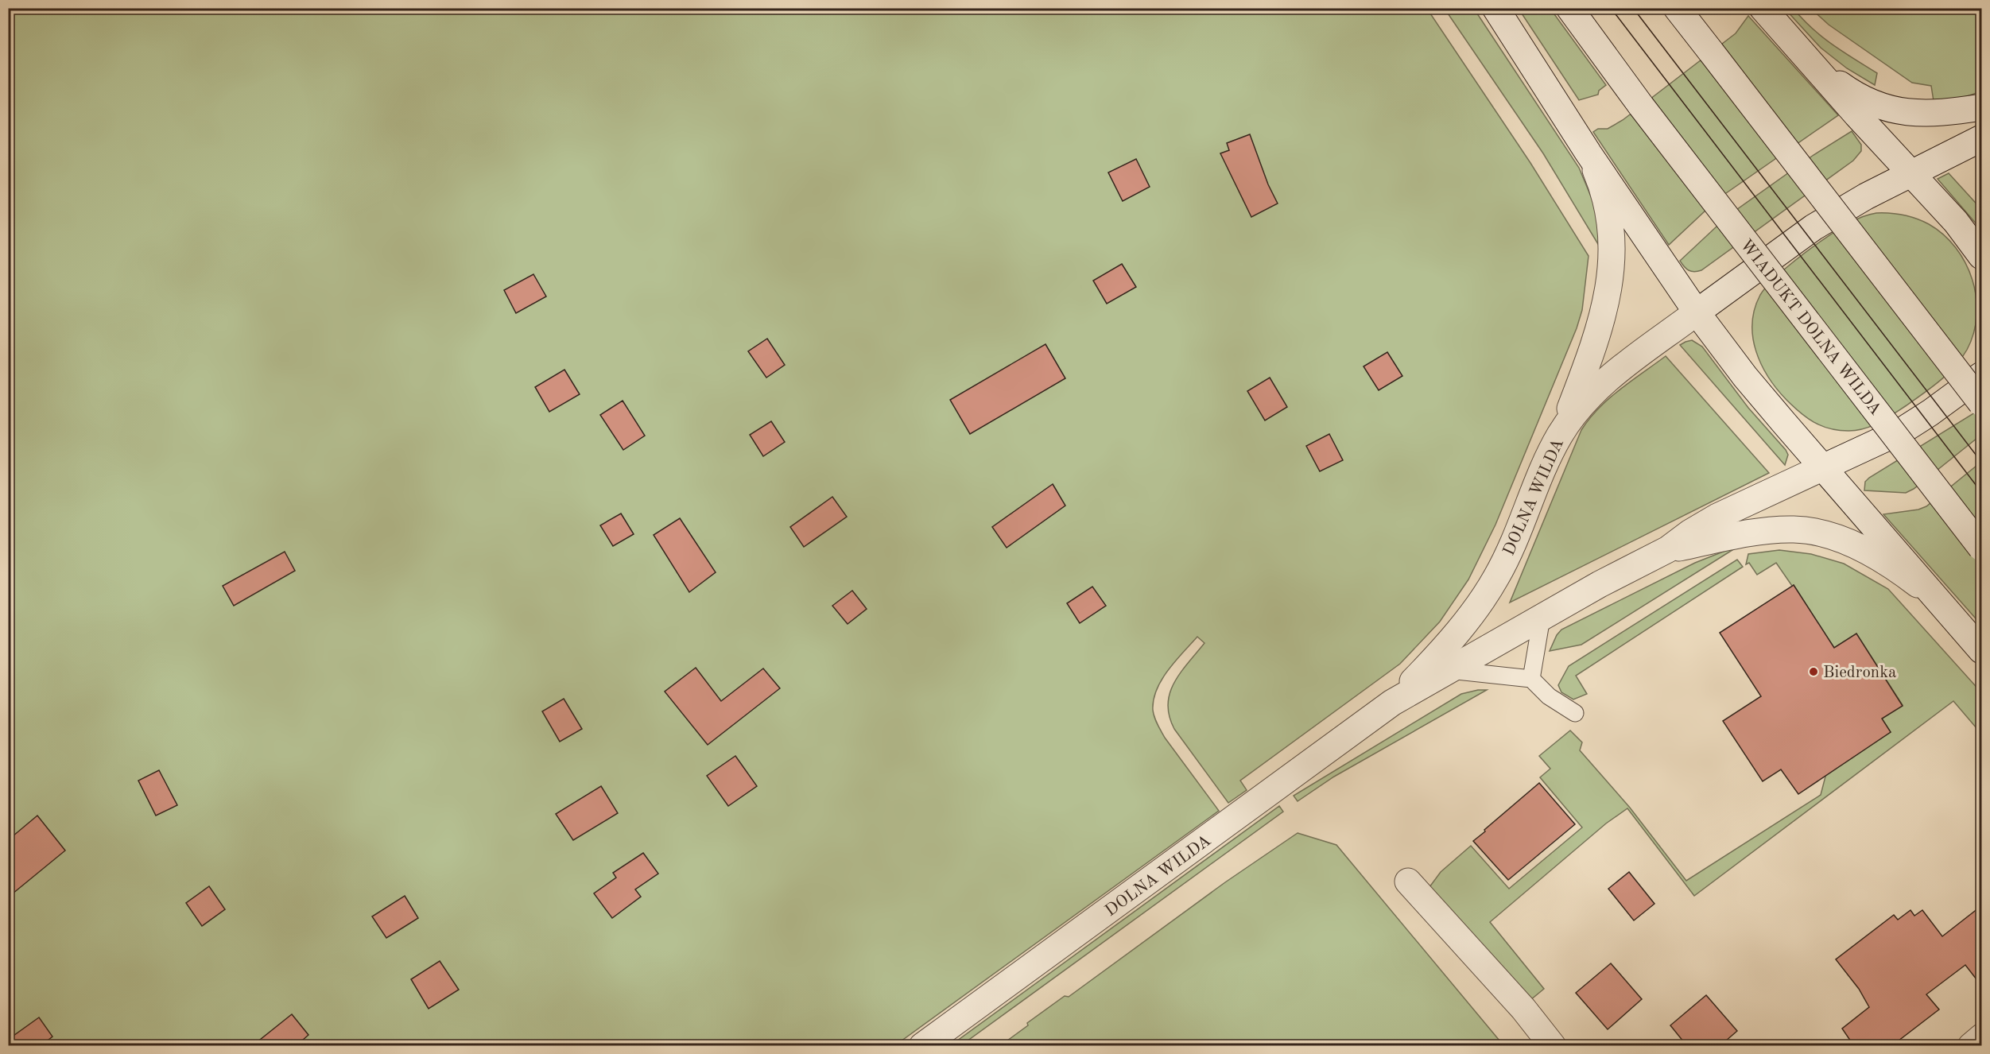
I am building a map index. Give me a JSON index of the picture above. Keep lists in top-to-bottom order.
{
  "streets": {
    "main road": ["WIADUKT DOLNA WILDA", "DOLNA WILDA"]
  },
  "places": ["Biedronka"]
}
